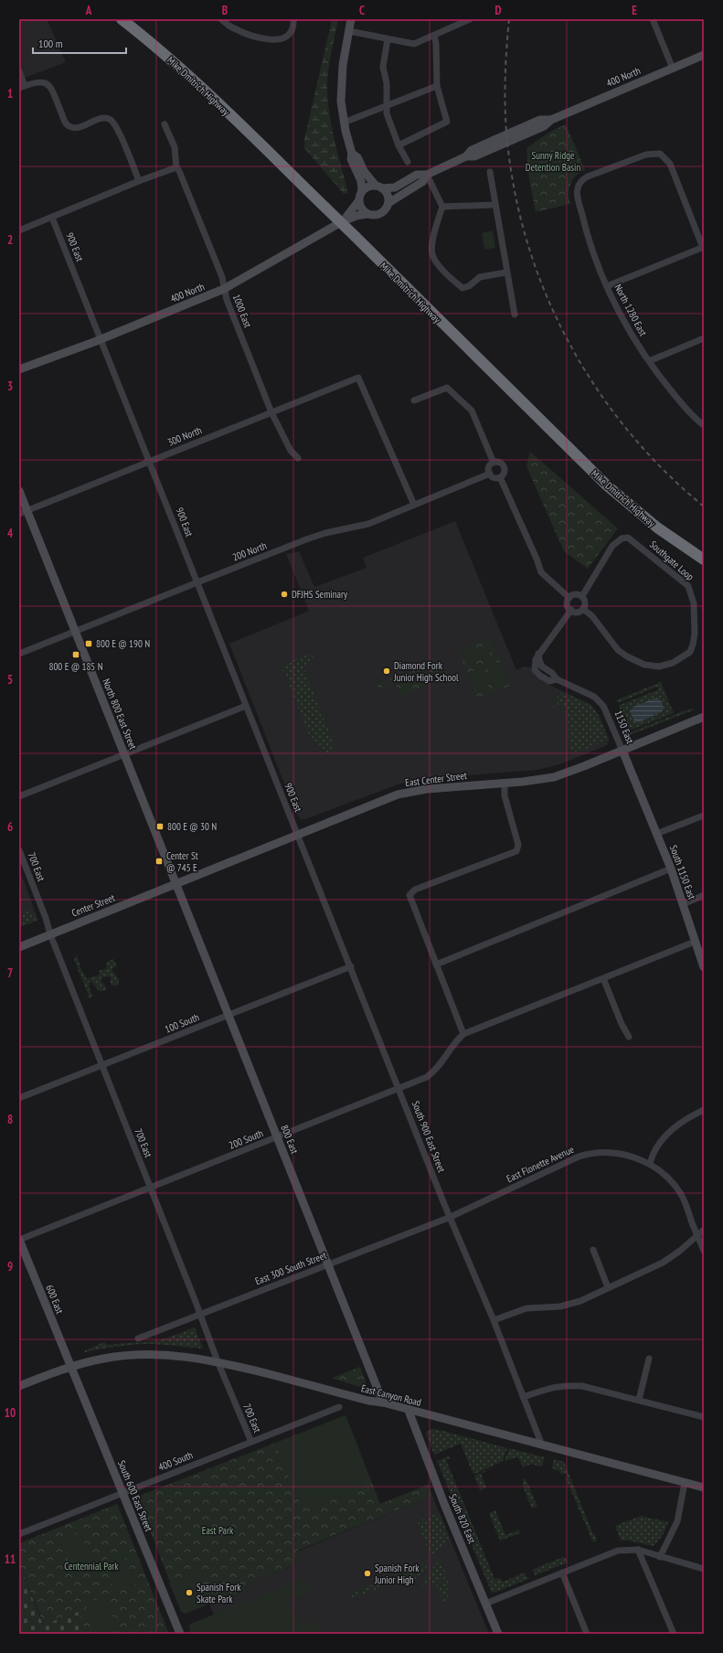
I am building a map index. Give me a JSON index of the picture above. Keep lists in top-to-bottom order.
{
  "streets": {
    "highway": ["Mike Dmitrich Highway"],
    "main road": [
      "400 North",
      "North 800 East Street",
      "1150 East",
      "East Center Street",
      "South 1150 East",
      "Center Street",
      "800 East",
      "600 East",
      "East Canyon Road",
      "South 600 East Street",
      "South 820 East"
    ],
    "street": [
      "900 East",
      "North 1280 East",
      "1000 East",
      "300 North",
      "200 North",
      "Southgate Loop",
      "700 East",
      "100 South",
      "South 900 East Street",
      "200 South",
      "East Flonette Avenue",
      "East 300 South Street",
      "400 South"
    ]
  },
  "crossings": [
    ["400 North", "900 East"],
    ["400 North", "1000 East"],
    ["900 East", "300 North"],
    ["900 East", "200 North"],
    ["900 East", "East Center Street"],
    ["900 East", "South 900 East Street"],
    ["1000 East", "300 North"],
    ["300 North", "200 North"],
    ["300 North", "North 800 East Street"],
    ["200 North", "North 800 East Street"],
    ["Southgate Loop", "1150 East"],
    ["North 800 East Street", "East Center Street"],
    ["North 800 East Street", "Center Street"],
    ["North 800 East Street", "800 East"],
    ["1150 East", "East Center Street"],
    ["1150 East", "South 1150 East"],
    ["East Center Street", "Center Street"],
    ["East Center Street", "South 900 East Street"],
    ["East Center Street", "800 East"],
    ["700 East", "Center Street"],
    ["700 East", "100 South"],
    ["700 East", "200 South"],
    ["700 East", "East 300 South Street"],
    ["700 East", "East Canyon Road"],
    ["700 East", "400 South"],
    ["Center Street", "800 East"],
    ["100 South", "South 900 East Street"],
    ["100 South", "800 East"],
    ["South 900 East Street", "200 South"],
    ["South 900 East Street", "East Flonette Avenue"],
    ["South 900 East Street", "East 300 South Street"],
    ["South 900 East Street", "East Canyon Road"],
    ["200 South", "800 East"],
    ["200 South", "600 East"],
    ["800 East", "East 300 South Street"],
    ["800 East", "East Canyon Road"],
    ["East Flonette Avenue", "East 300 South Street"],
    ["600 East", "East Canyon Road"],
    ["600 East", "South 600 East Street"],
    ["East Canyon Road", "South 600 East Street"],
    ["East Canyon Road", "South 820 East"],
    ["400 South", "South 600 East Street"]
  ],
  "parks": ["Sunny Ridge Detention Basin", "East Park", "Centennial Park"],
  "places": {
    "other": [
      "DFJHS Seminary",
      "Diamond Fork Junior High School",
      "Spanish Fork Junior High",
      "Spanish Fork Skate Park"
    ],
    "transit": [
      "800 E @ 190 N",
      "800 E @ 185 N",
      "800 E @ 30 N",
      "Center St @ 745 E"
    ]
  },
  "scale_bar": "100 m",
  "grid": {
    "columns": [
      "A",
      "B",
      "C",
      "D",
      "E"
    ],
    "rows": [
      "1",
      "2",
      "3",
      "4",
      "5",
      "6",
      "7",
      "8",
      "9",
      "10",
      "11"
    ]
  }
}
